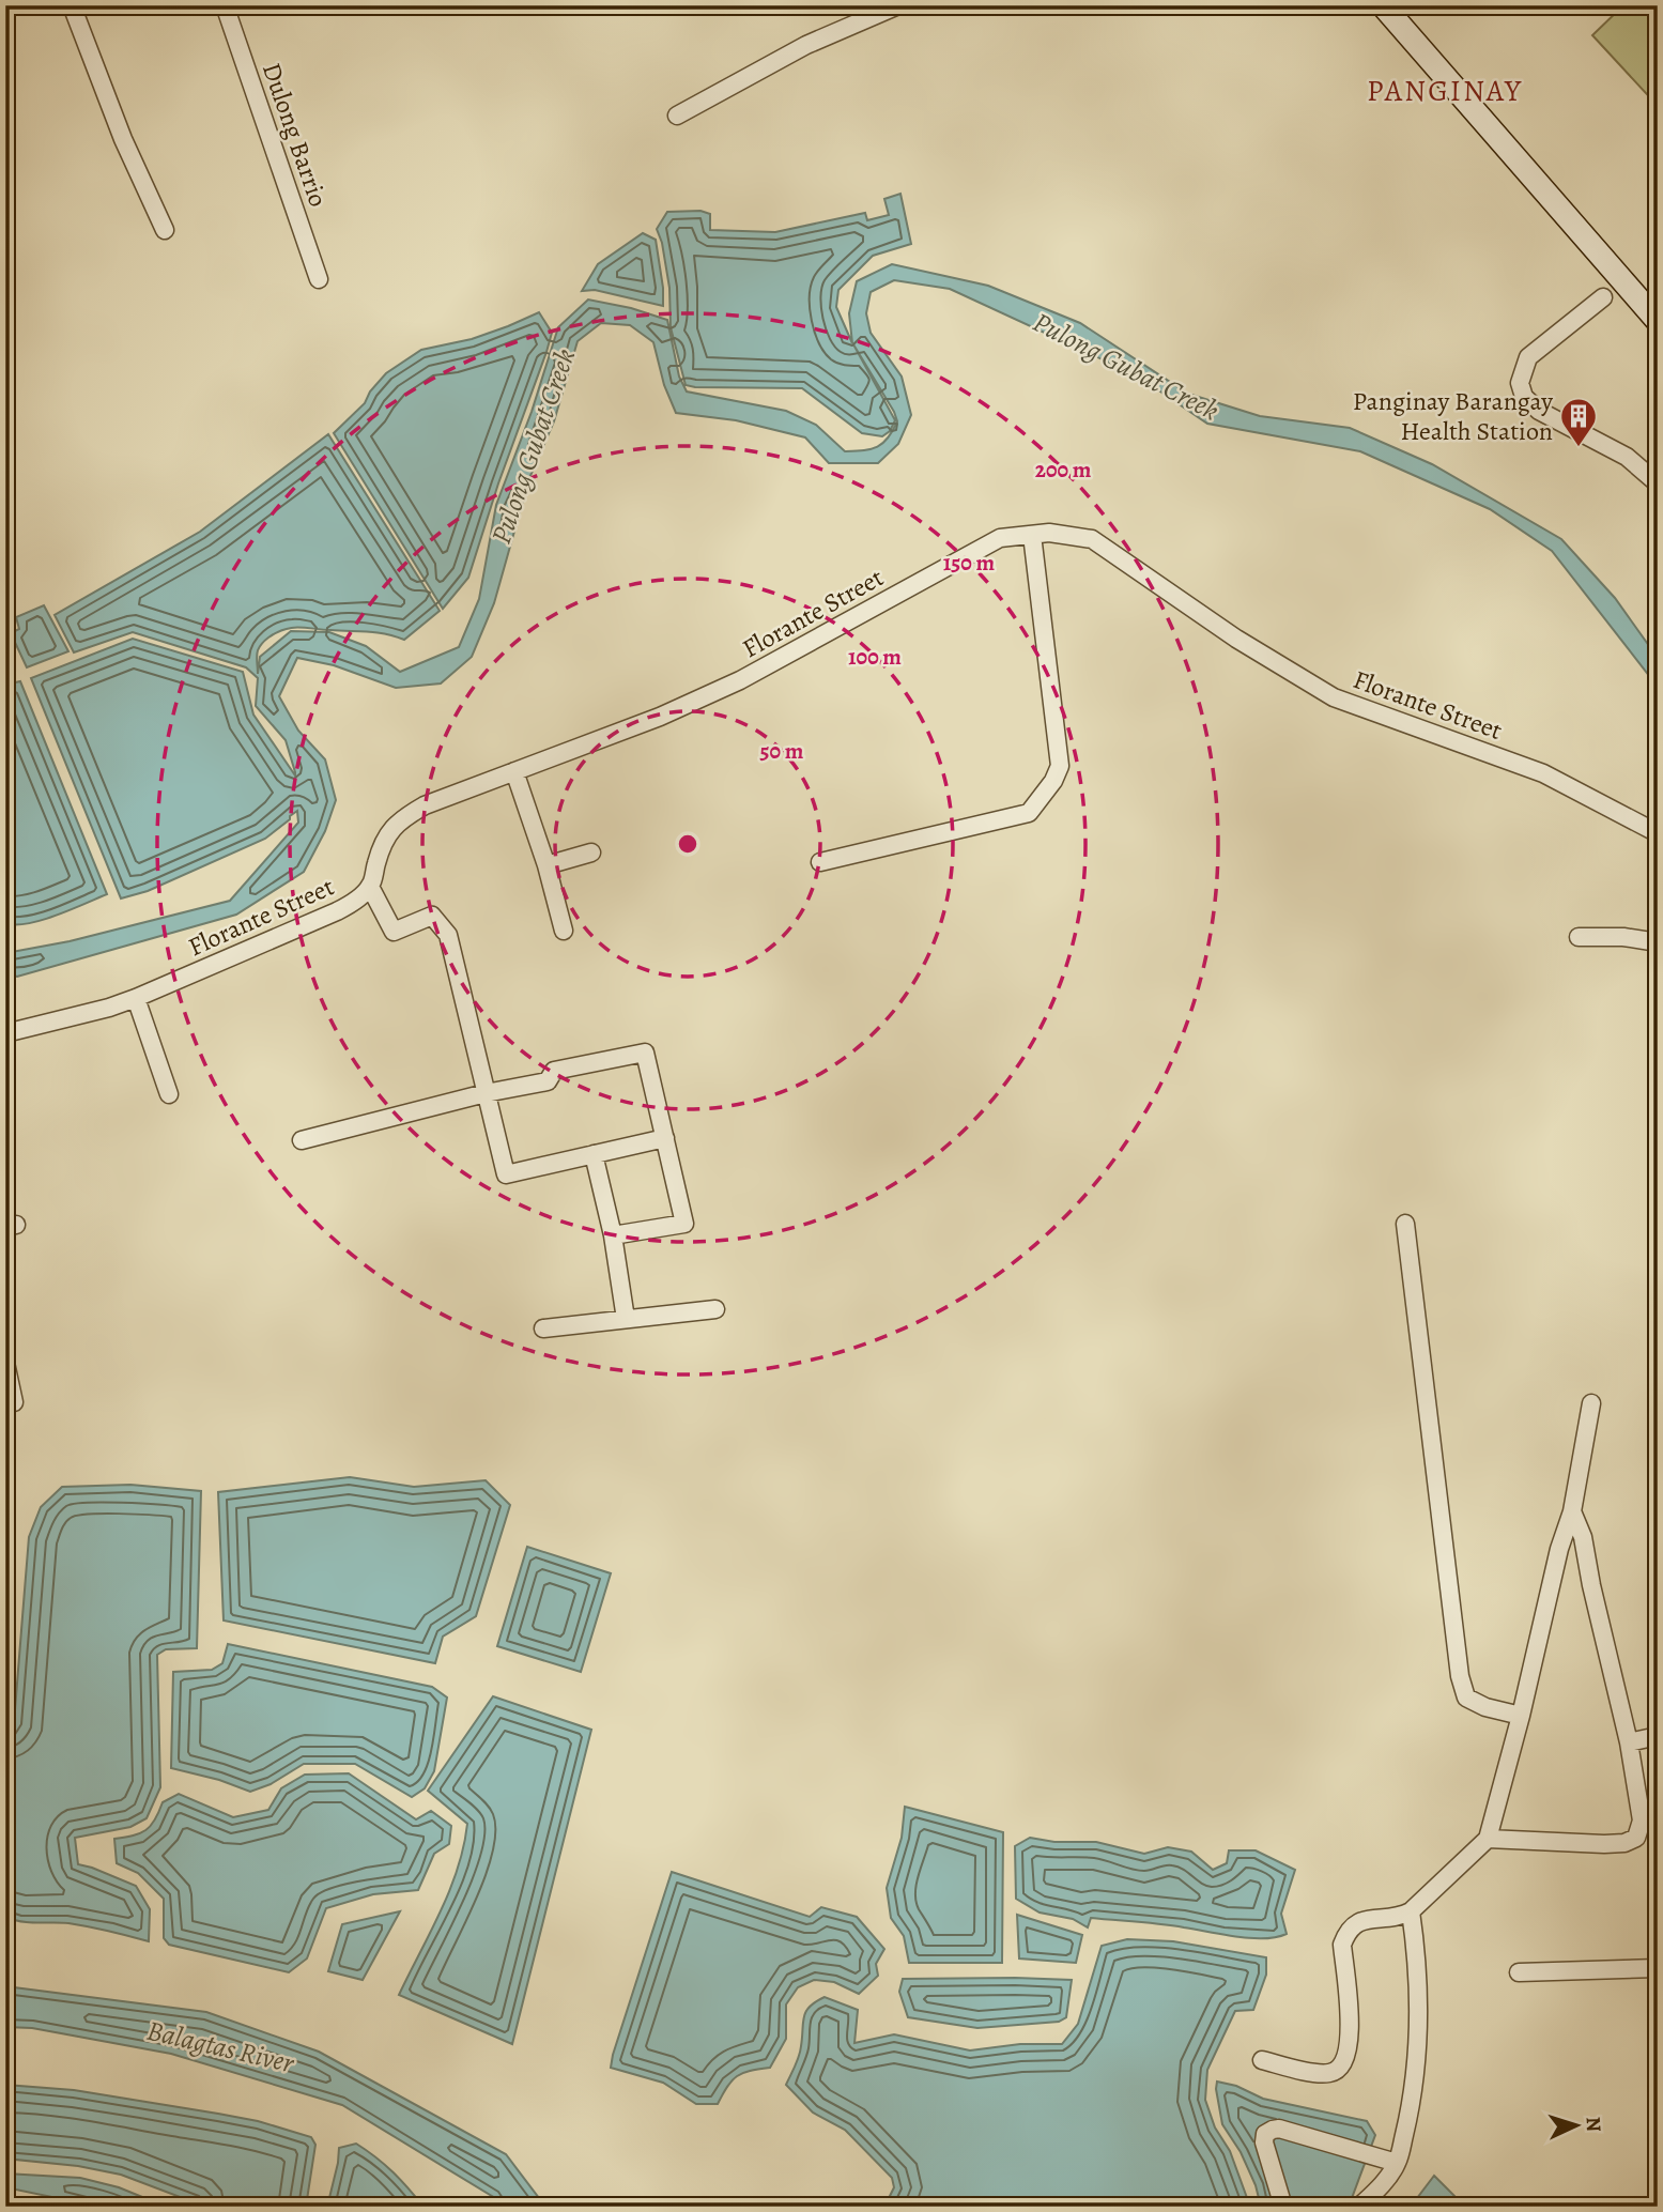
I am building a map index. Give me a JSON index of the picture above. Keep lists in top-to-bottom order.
{
  "streets": {
    "street": ["Dulong Barrio", "Florante Street"]
  },
  "districts": ["PANGINAY"],
  "water": ["Pulong Gubat Creek", "Balagtas River"],
  "places": {
    "building": ["Panginay Barangay Health Station"]
  },
  "north": "right",
  "rings": [
    "200 m",
    "150 m",
    "100 m",
    "50 m"
  ]
}
